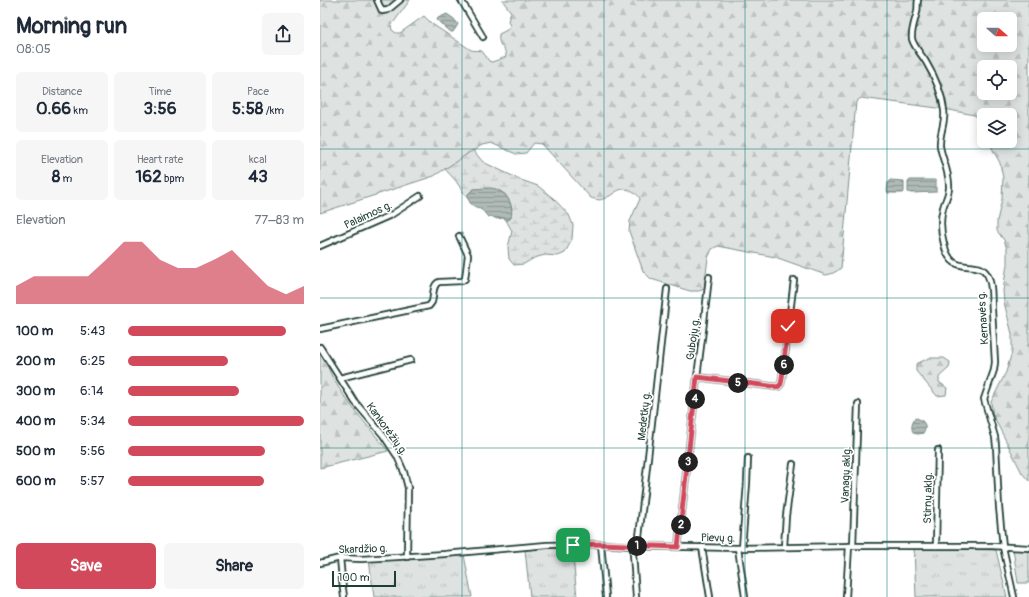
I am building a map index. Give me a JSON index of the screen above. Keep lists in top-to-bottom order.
{
  "streets": {
    "street": [
      "Palaimos g.",
      "Kernavės g.",
      "Gubojų g.",
      "Medetkų g.",
      "Kankorėžių g.",
      "Vanagų aklg.",
      "Stirnų aklg.",
      "Pievų g.",
      "Skardžio g."
    ]
  },
  "crossings": [
    ["Kernavės g.", "Pievų g."],
    ["Gubojų g.", "Pievų g."],
    ["Medetkų g.", "Pievų g."],
    ["Kankorėžių g.", "Pievų g."],
    ["Kankorėžių g.", "Skardžio g."],
    ["Vanagų aklg.", "Pievų g."],
    ["Stirnų aklg.", "Pievų g."],
    ["Pievų g.", "Skardžio g."]
  ],
  "scale_bar": "100 m",
  "north": "right",
  "page": {
    "heading": ["Morning run", "08:05"],
    "stats": [
      ["Distance", "0.66 km"],
      ["Time", "3:56"],
      ["Pace", "5:58 /km"],
      ["Elevation", "8 m"],
      ["Heart rate", "162 bpm"],
      ["kcal", "43"]
    ],
    "chart": ["Elevation", "77–83 m"],
    "list": [
      {
        "name": "100 m",
        "note": "5:43"
      },
      {
        "name": "200 m",
        "note": "6:25"
      },
      {
        "name": "300 m",
        "note": "6:14"
      },
      {
        "name": "400 m",
        "note": "5:34"
      },
      {
        "name": "500 m",
        "note": "5:56"
      },
      {
        "name": "600 m",
        "note": "5:57"
      }
    ],
    "pins": [
      "6",
      "5",
      "4",
      "3",
      "2",
      "1"
    ],
    "buttons": ["Save", "Share"],
    "scale": "100 m"
  }
}
